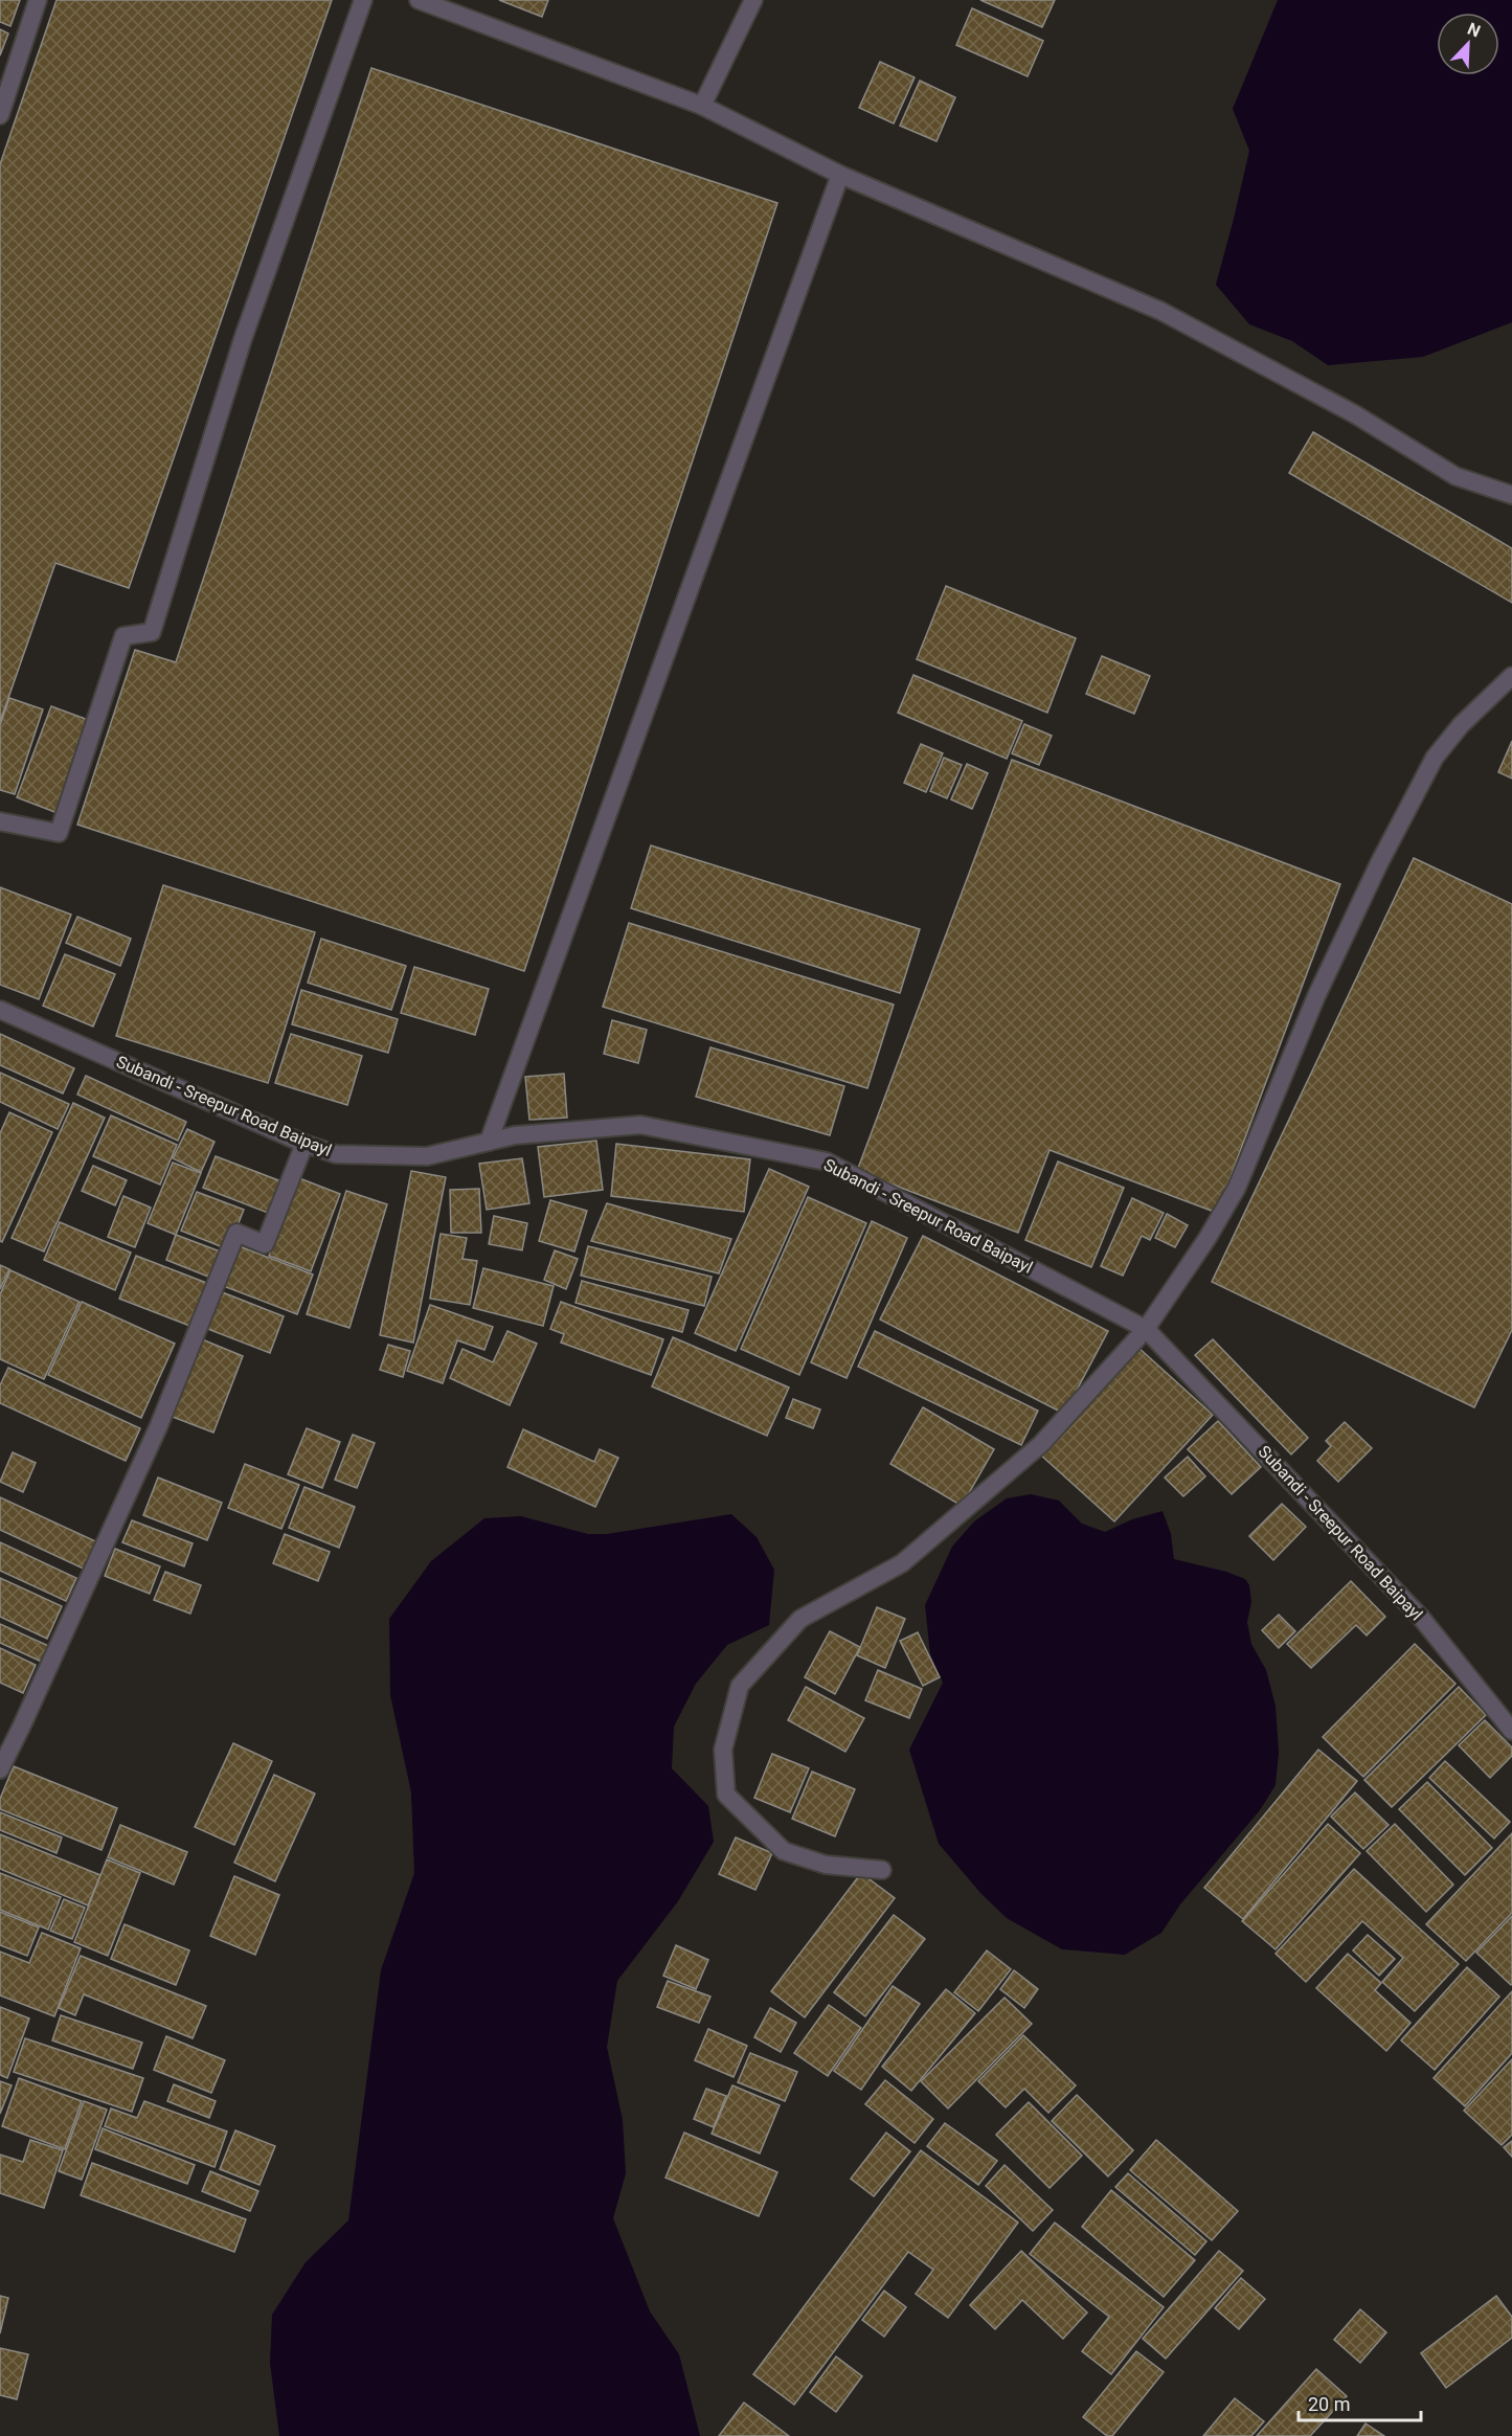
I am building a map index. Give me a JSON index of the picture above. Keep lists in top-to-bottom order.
{
  "streets": {
    "street": ["Subandi - Sreepur Road Baipayl"]
  },
  "scale_bar": "20 m",
  "north": "top right"
}
